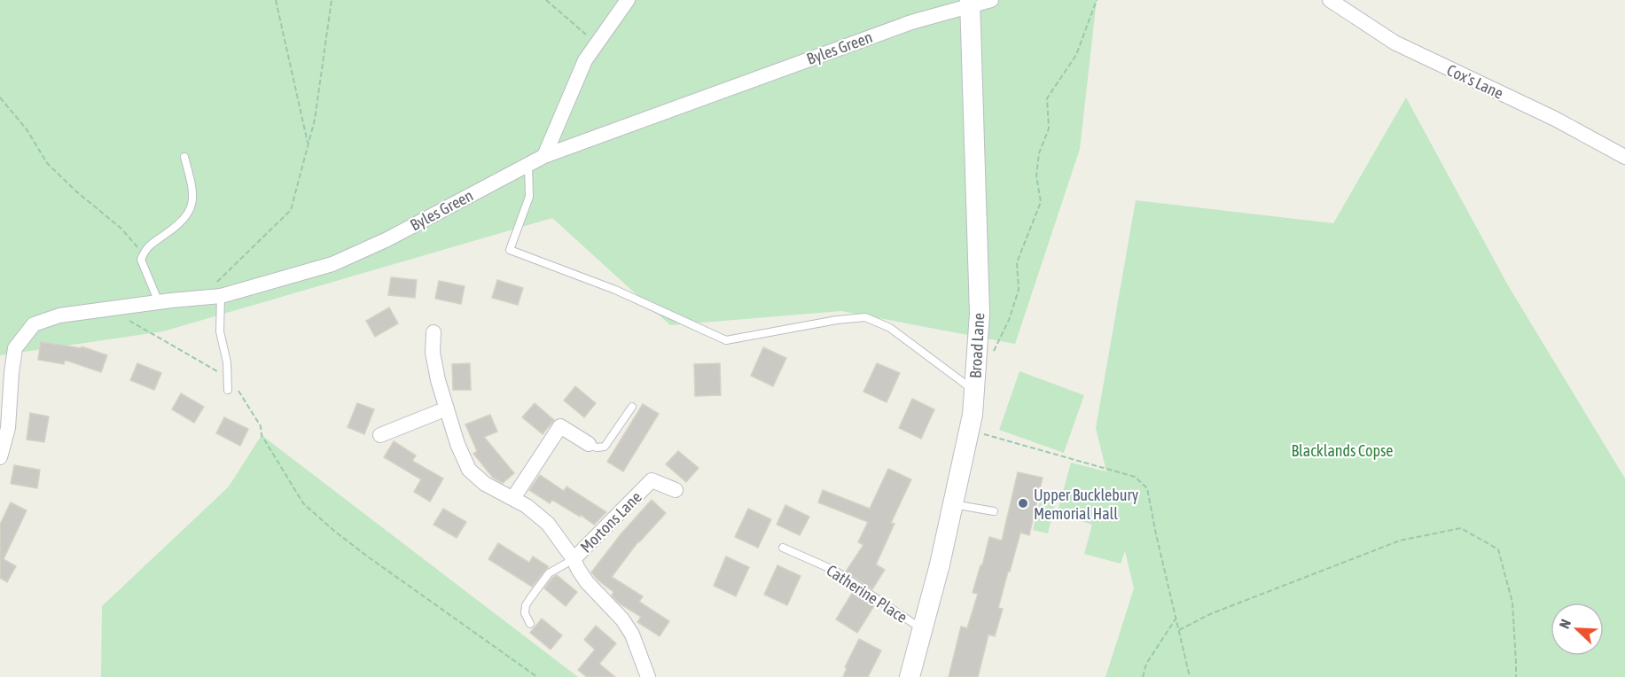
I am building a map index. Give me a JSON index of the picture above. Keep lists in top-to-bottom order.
{
  "streets": {
    "street": [
      "Byles Green",
      "Cox's Lane",
      "Broad Lane",
      "Mortons Lane"
    ],
    "lane": ["Catherine Place"]
  },
  "crossings": [
    ["Byles Green", "Broad Lane"],
    ["Broad Lane", "Catherine Place"]
  ],
  "parks": ["Blacklands Copse"],
  "places": ["Upper Bucklebury Memorial Hall"],
  "north": "top left"
}
